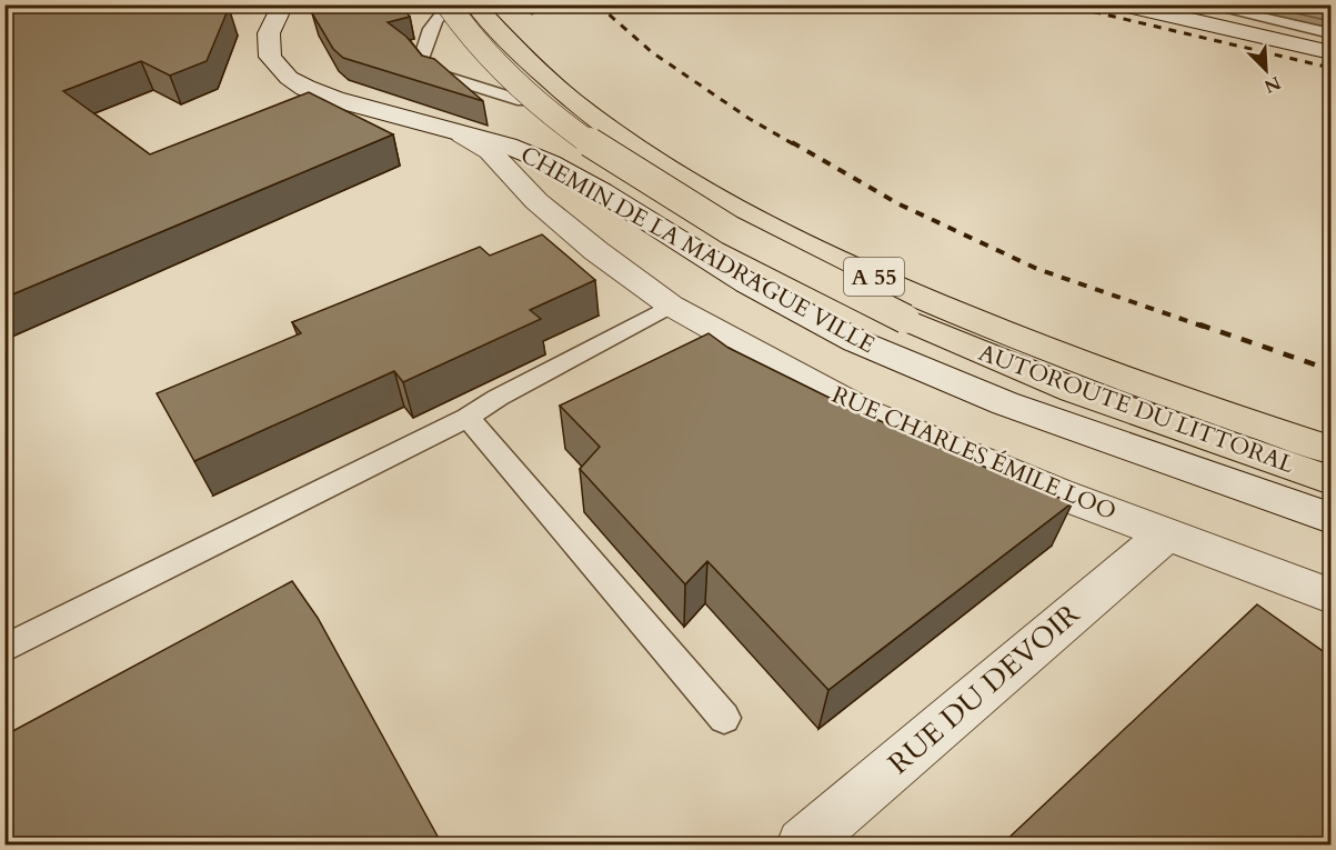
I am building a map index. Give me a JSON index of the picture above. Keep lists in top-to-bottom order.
{
  "streets": {
    "highway": ["A 55", "AUTOROUTE DU LITTORAL"],
    "street": ["CHEMIN DE LA MADRAGUE VILLE", "RUE CHARLES ÉMILE LOO", "RUE DU DEVOIR"]
  },
  "crossings": [
    ["CHEMIN DE LA MADRAGUE VILLE", "RUE CHARLES ÉMILE LOO"],
    ["RUE CHARLES ÉMILE LOO", "RUE DU DEVOIR"]
  ],
  "north": "bottom right"
}
